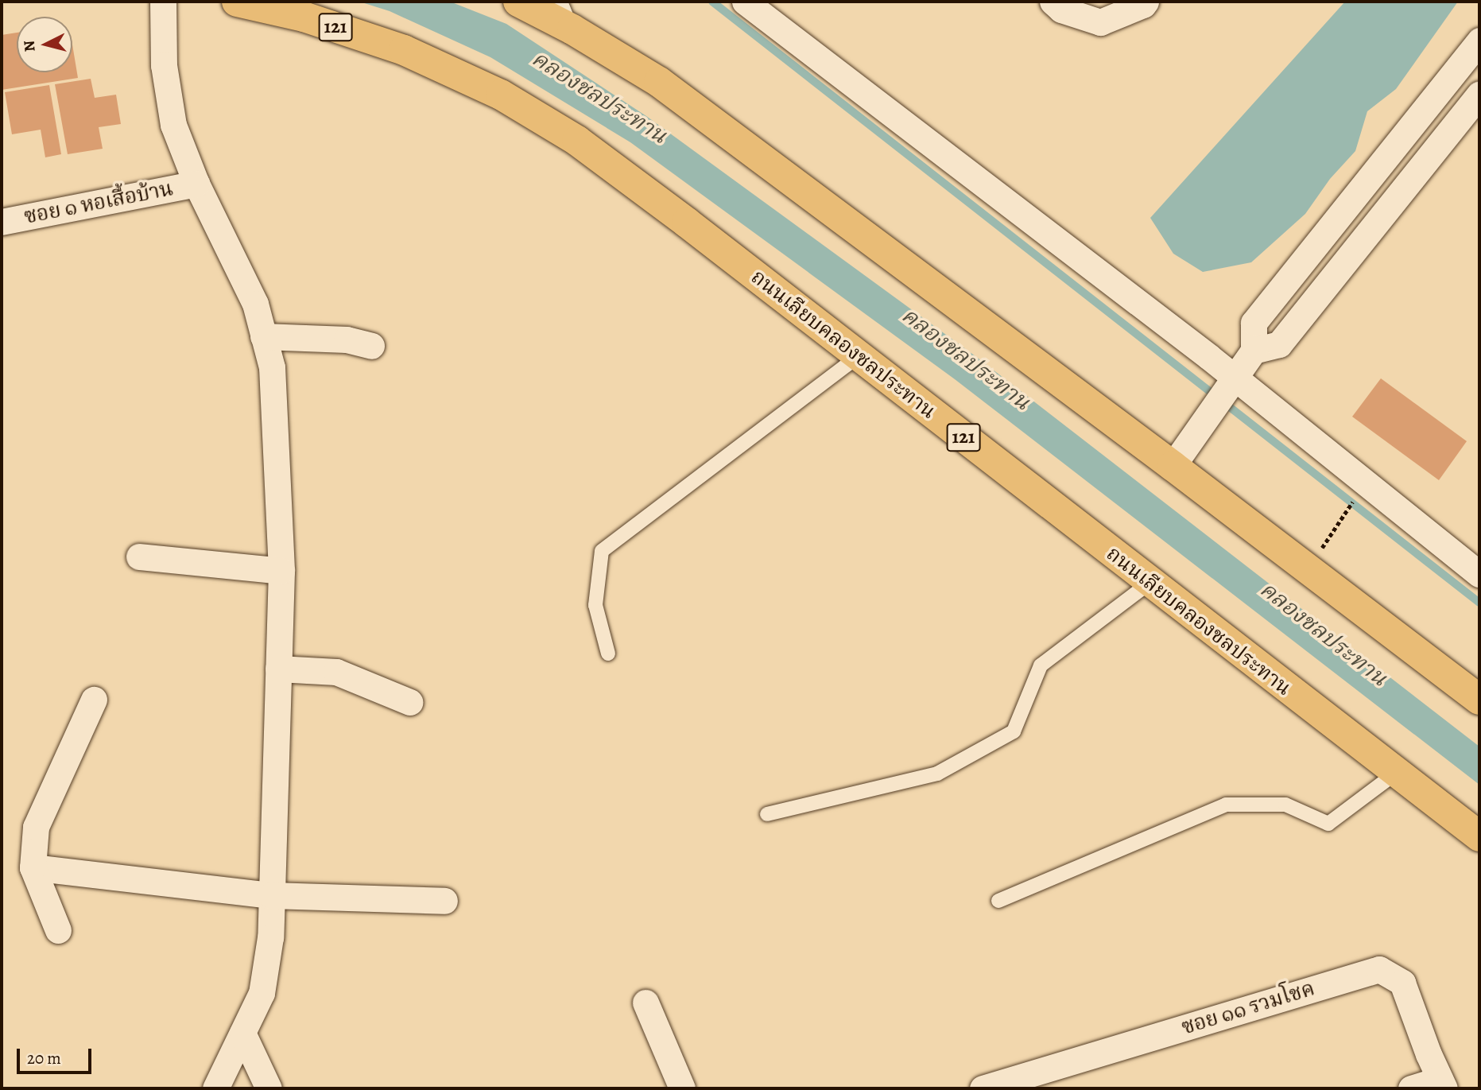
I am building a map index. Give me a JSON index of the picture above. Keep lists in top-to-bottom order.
{
  "streets": {
    "main road": ["121", "ถนนเลียบคลองชลประทาน"],
    "street": ["ซอย ๑ หอเสื้อบ้าน", "ซอย ๑๑ รวมโชค"]
  },
  "water": ["คลองชลประทาน"],
  "scale_bar": "20 m",
  "north": "left"
}
